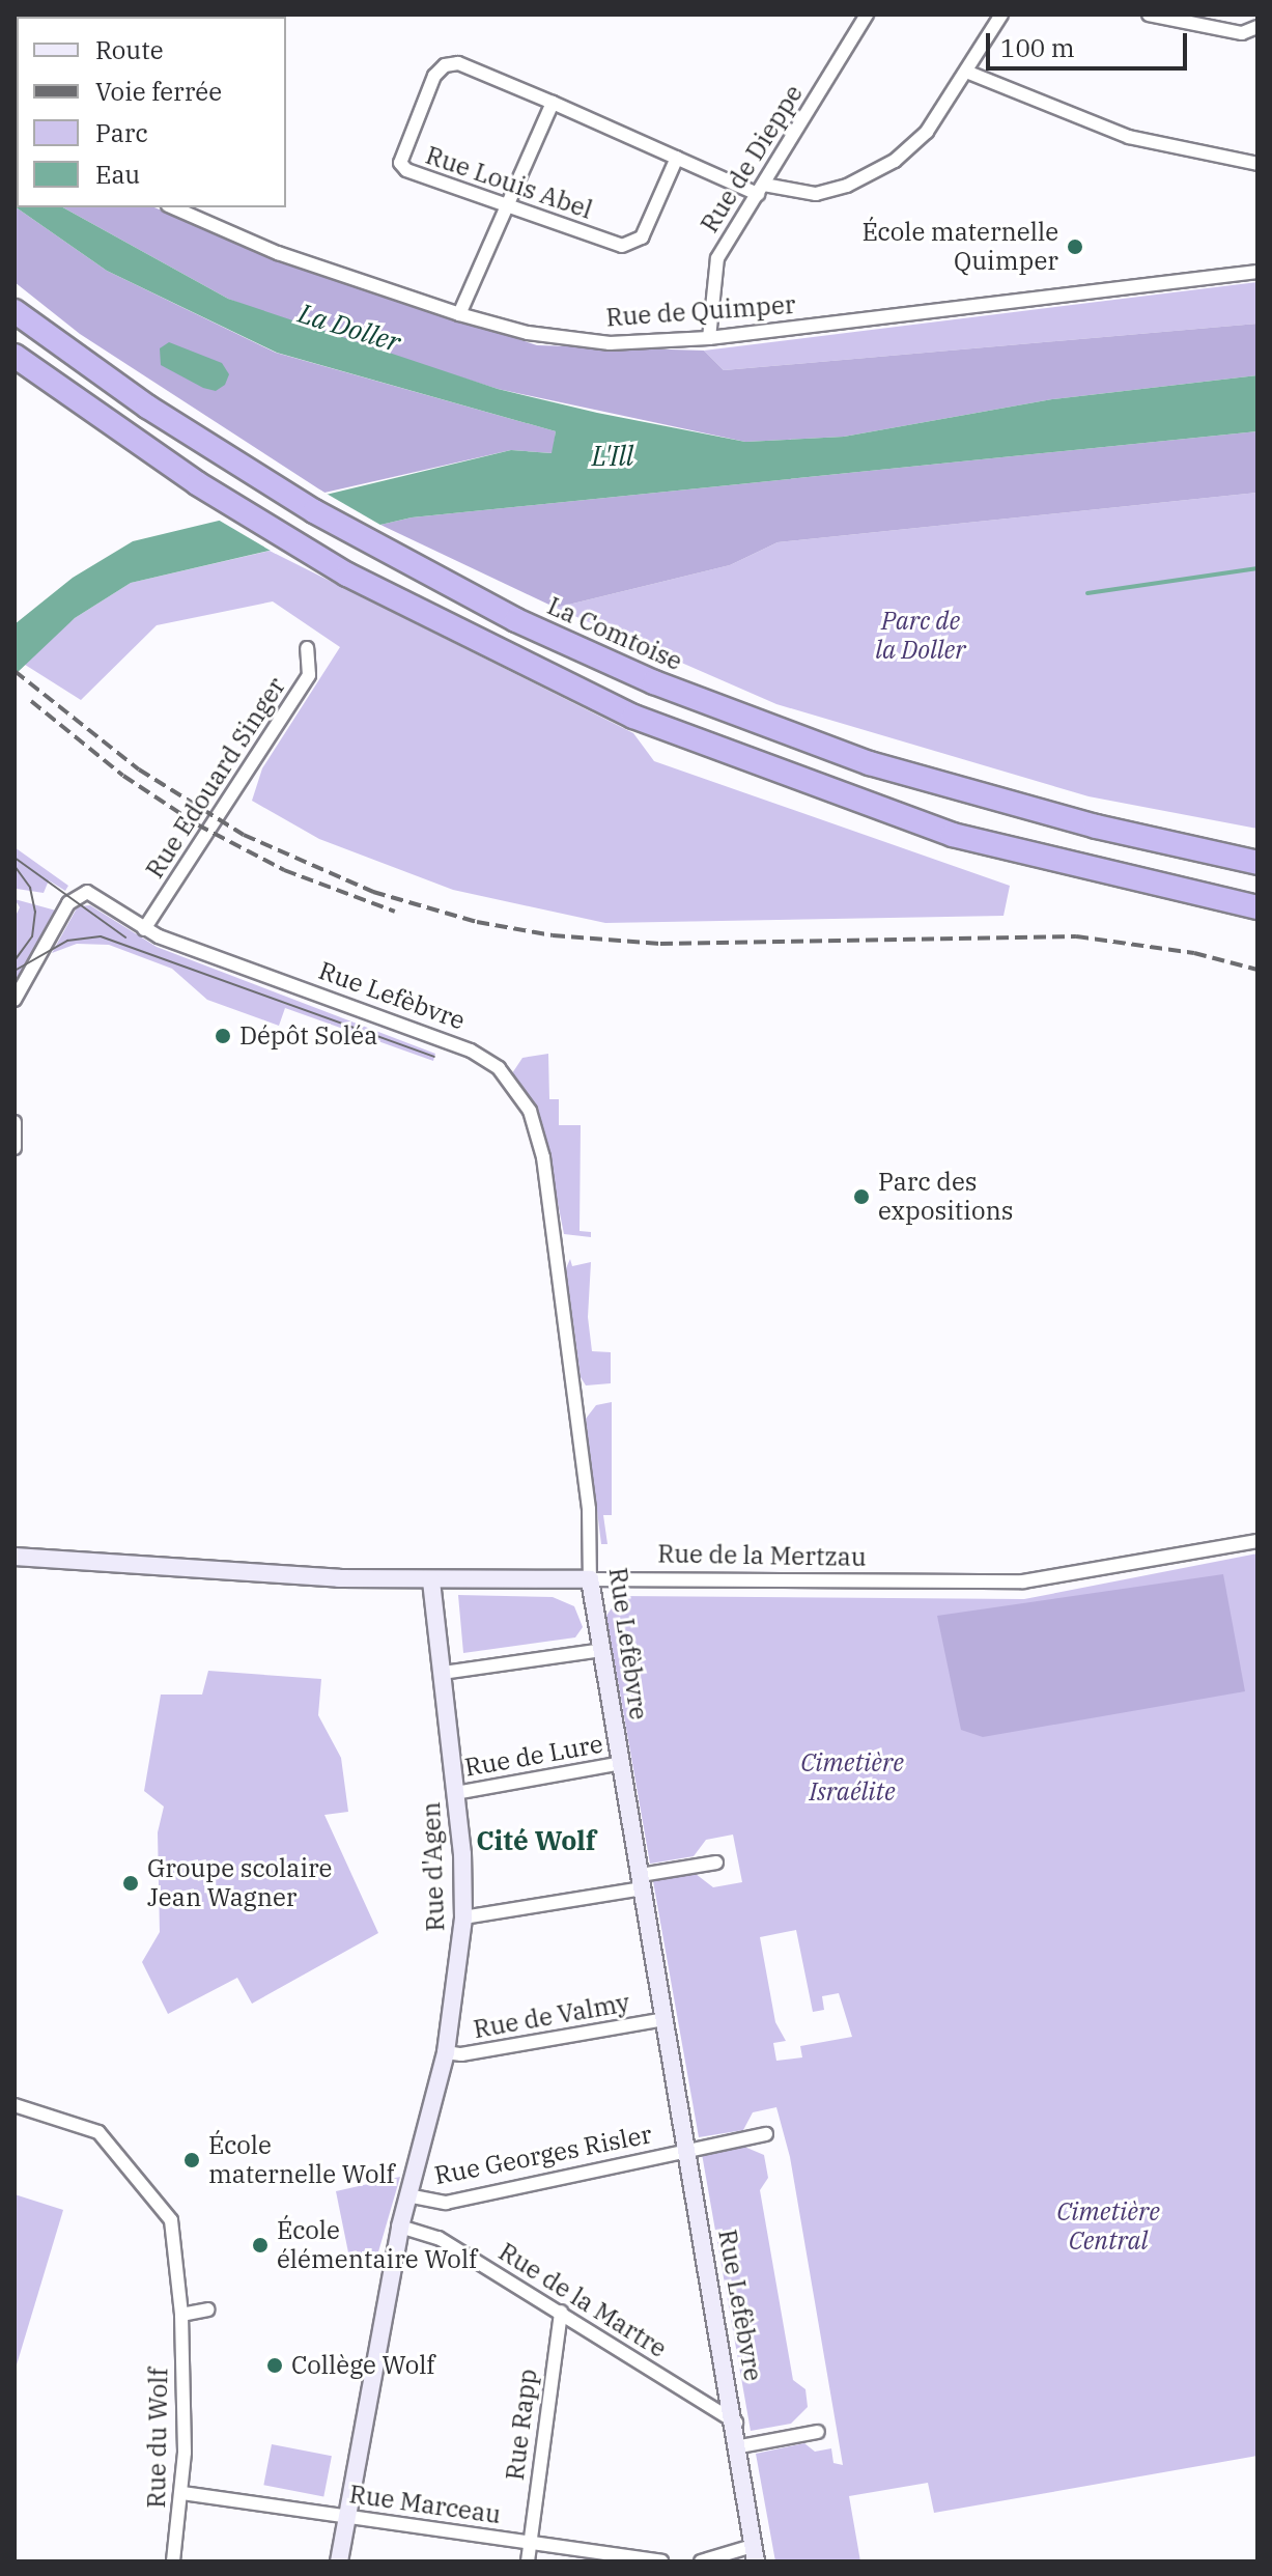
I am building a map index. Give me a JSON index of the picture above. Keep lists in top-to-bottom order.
{
  "streets": {
    "highway": ["La Comtoise"],
    "main road": ["Rue Lefèbvre", "Rue de la Mertzau", "Rue d'Agen"],
    "street": [
      "Rue de Dieppe",
      "Rue Louis Abel",
      "Rue de Quimper",
      "Rue Edouard Singer",
      "Rue de Lure",
      "Rue de Valmy",
      "Rue Georges Risler",
      "Rue de la Martre",
      "Rue Rapp",
      "Rue du Wolf",
      "Rue Marceau"
    ]
  },
  "crossings": [
    ["Rue de Dieppe", "Rue de Quimper"],
    ["Rue Edouard Singer", "Rue Lefèbvre"],
    ["Rue Lefèbvre", "Rue de la Mertzau"],
    ["Rue Lefèbvre", "Rue de Lure"],
    ["Rue Lefèbvre", "Rue de Valmy"],
    ["Rue Lefèbvre", "Rue Georges Risler"],
    ["Rue Lefèbvre", "Rue de la Martre"],
    ["Rue de la Mertzau", "Rue d'Agen"],
    ["Rue de Lure", "Rue d'Agen"],
    ["Rue d'Agen", "Rue de Valmy"],
    ["Rue d'Agen", "Rue Georges Risler"],
    ["Rue d'Agen", "Rue de la Martre"],
    ["Rue d'Agen", "Rue Marceau"],
    ["Rue de la Martre", "Rue Rapp"],
    ["Rue Rapp", "Rue Marceau"],
    ["Rue du Wolf", "Rue Marceau"]
  ],
  "districts": ["Cité Wolf"],
  "water": ["La Doller", "L'Ill"],
  "parks": ["Parc de la Doller", "Cimetière Israélite", "Cimetière Central"],
  "places": [
    "École maternelle Quimper",
    "Dépôt Soléa",
    "Parc des expositions",
    "Groupe scolaire Jean Wagner",
    "École maternelle Wolf",
    "École élémentaire Wolf",
    "Collège Wolf"
  ],
  "legend": [
    "Route",
    "Voie ferrée",
    "Parc",
    "Eau"
  ],
  "scale_bar": "100 m"
}
